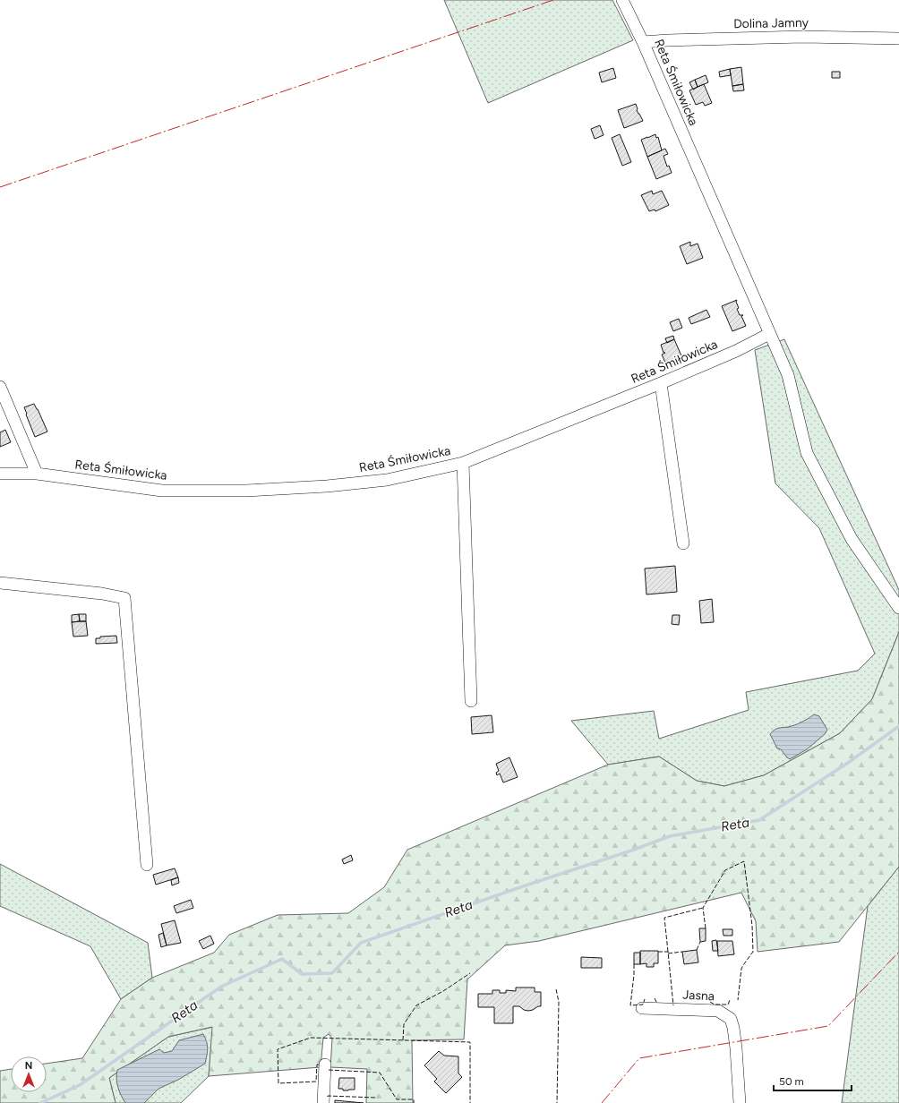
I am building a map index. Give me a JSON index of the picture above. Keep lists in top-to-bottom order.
{
  "streets": {
    "street": ["Dolina Jamny", "Reta Śmiłowicka", "Jasna"]
  },
  "crossings": [
    ["Dolina Jamny", "Reta Śmiłowicka"]
  ],
  "water": ["Reta"],
  "scale_bar": "50 m",
  "north": "top"
}
